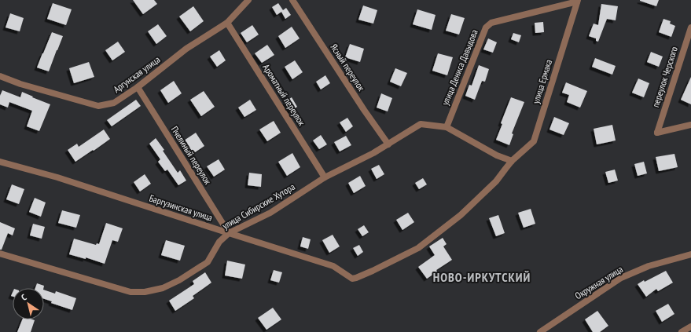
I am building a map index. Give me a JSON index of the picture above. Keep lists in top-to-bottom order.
{
  "streets": {
    "street": [
      "Ясный переулок",
      "улица Дениса Давыдова",
      "Аргунская улица",
      "переулок Черского",
      "улица Ермака",
      "Ароматный переулок",
      "Пчелиный переулок",
      "улица Сибирские Хутора",
      "Баргузинская улица",
      "Окружная улица"
    ]
  },
  "crossings": [
    ["Ясный переулок", "улица Сибирские Хутора"],
    ["улица Дениса Давыдова", "улица Ермака"],
    ["Аргунская улица", "Ароматный переулок"],
    ["Аргунская улица", "Пчелиный переулок"],
    ["улица Ермака", "Баргузинская улица"],
    ["Ароматный переулок", "улица Сибирские Хутора"],
    ["Пчелиный переулок", "улица Сибирские Хутора"],
    ["Пчелиный переулок", "Баргузинская улица"],
    ["улица Сибирские Хутора", "Баргузинская улица"]
  ],
  "districts": ["НОВО-ИРКУТСКИЙ"],
  "north": "top left"
}
